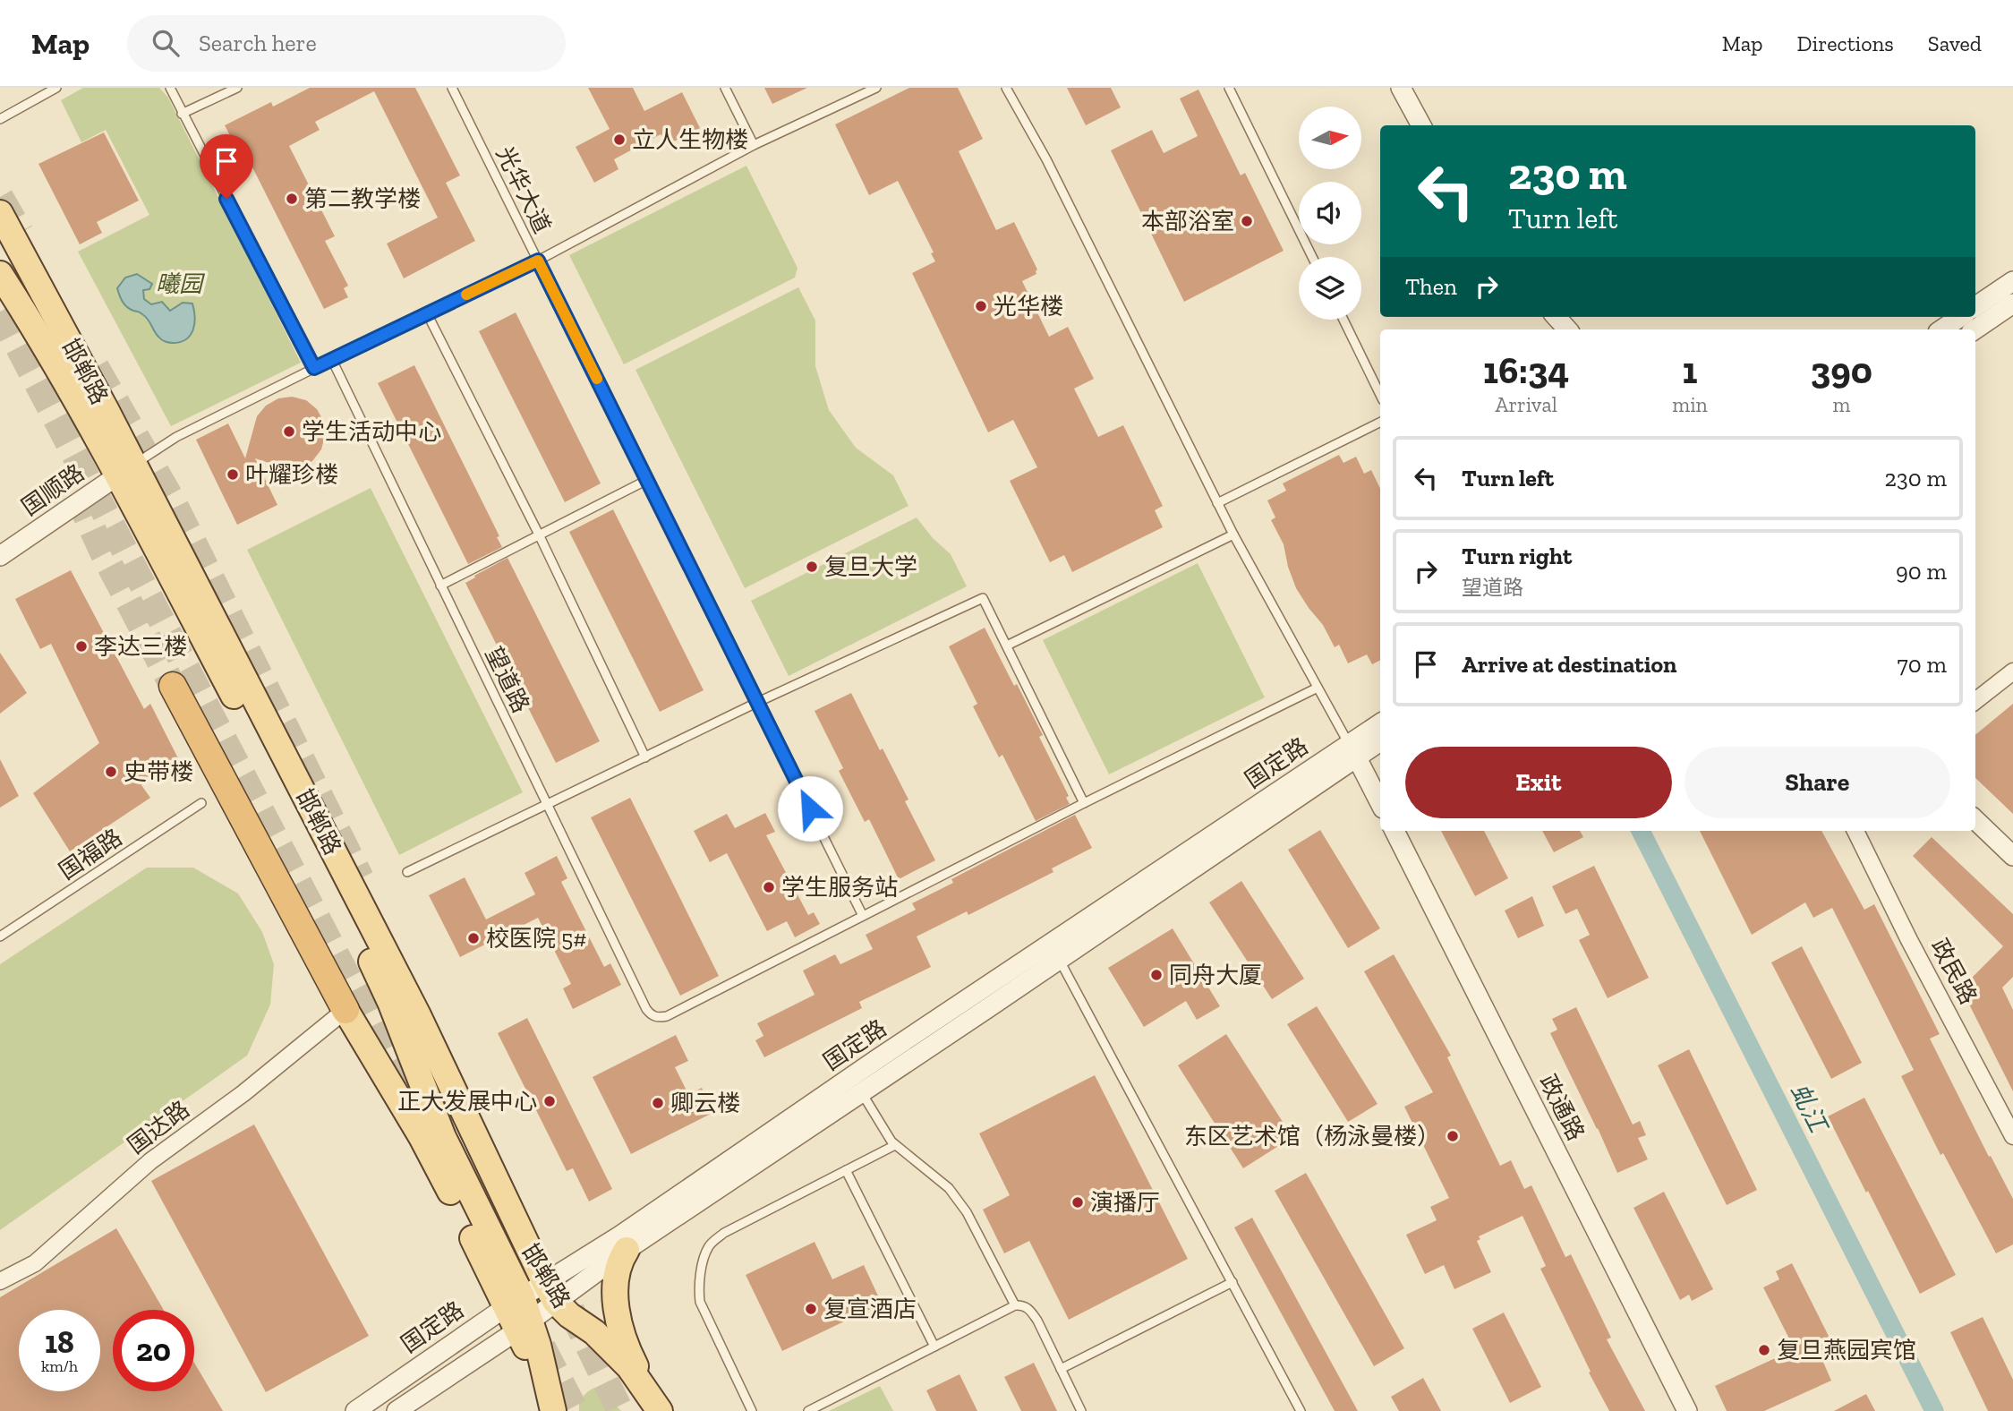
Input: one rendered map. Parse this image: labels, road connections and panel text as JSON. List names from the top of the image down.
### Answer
{
  "streets": {
    "main road": ["邯郸路"],
    "street": [
      "国顺路",
      "国定路",
      "政民路",
      "政通路",
      "国达路"
    ],
    "lane": ["光华大道", "望道路", "国福路"]
  },
  "crossings": [
    ["光华大道", "望道路"],
    ["邯郸路", "国顺路"],
    ["邯郸路", "国定路"],
    ["邯郸路", "国达路"]
  ],
  "water": ["虬江"],
  "parks": ["曦园"],
  "places": [
    "立人生物楼",
    "第二教学楼",
    "本部浴室",
    "光华楼",
    "学生活动中心",
    "叶耀珍楼",
    "复旦大学",
    "李达三楼",
    "史带楼",
    "学生服务站",
    "校医院 5#",
    "同舟大厦",
    "正大发展中心",
    "卿云楼",
    "东区艺术馆（杨泳曼楼）",
    "演播厅",
    "复宣酒店",
    "复旦燕园宾馆"
  ],
  "north": "right",
  "page": {
    "header": "Map",
    "search": "Search here",
    "nav": ["Map", "Directions", "Saved"],
    "turn": ["230 m", "Turn left"],
    "then": "Then",
    "eta": [
      "16:34",
      "Arrival",
      "1",
      "min",
      "390",
      "m"
    ],
    "list": [
      {
        "name": "Turn left",
        "value": "230 m"
      },
      {
        "name": "Turn right",
        "note": "望道路",
        "value": "90 m"
      },
      {
        "name": "Arrive at destination",
        "value": "70 m"
      }
    ],
    "buttons": ["Exit", "Share"],
    "speed": "18 km/h",
    "limit": "20"
  }
}
